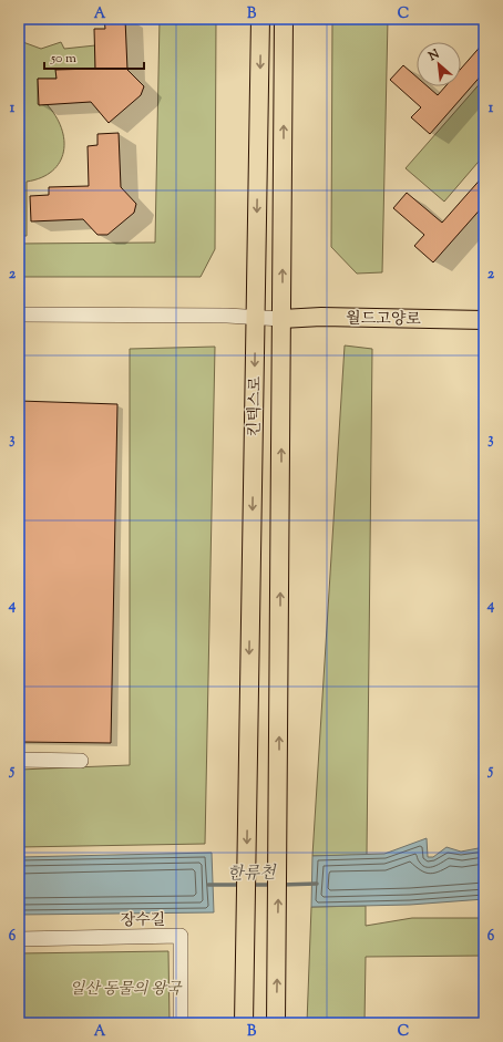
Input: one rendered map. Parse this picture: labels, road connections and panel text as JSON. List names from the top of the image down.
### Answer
{
  "streets": {
    "main road": ["월드고양로", "킨텍스로"],
    "street": ["장수길"]
  },
  "crossings": [
    ["월드고양로", "킨텍스로"]
  ],
  "water": ["한류천"],
  "parks": ["일산 동물의 왕국"],
  "scale_bar": "50 m",
  "north": "top left",
  "grid": {
    "columns": ["A", "B", "C"],
    "rows": [
      "1",
      "2",
      "3",
      "4",
      "5",
      "6"
    ]
  }
}
